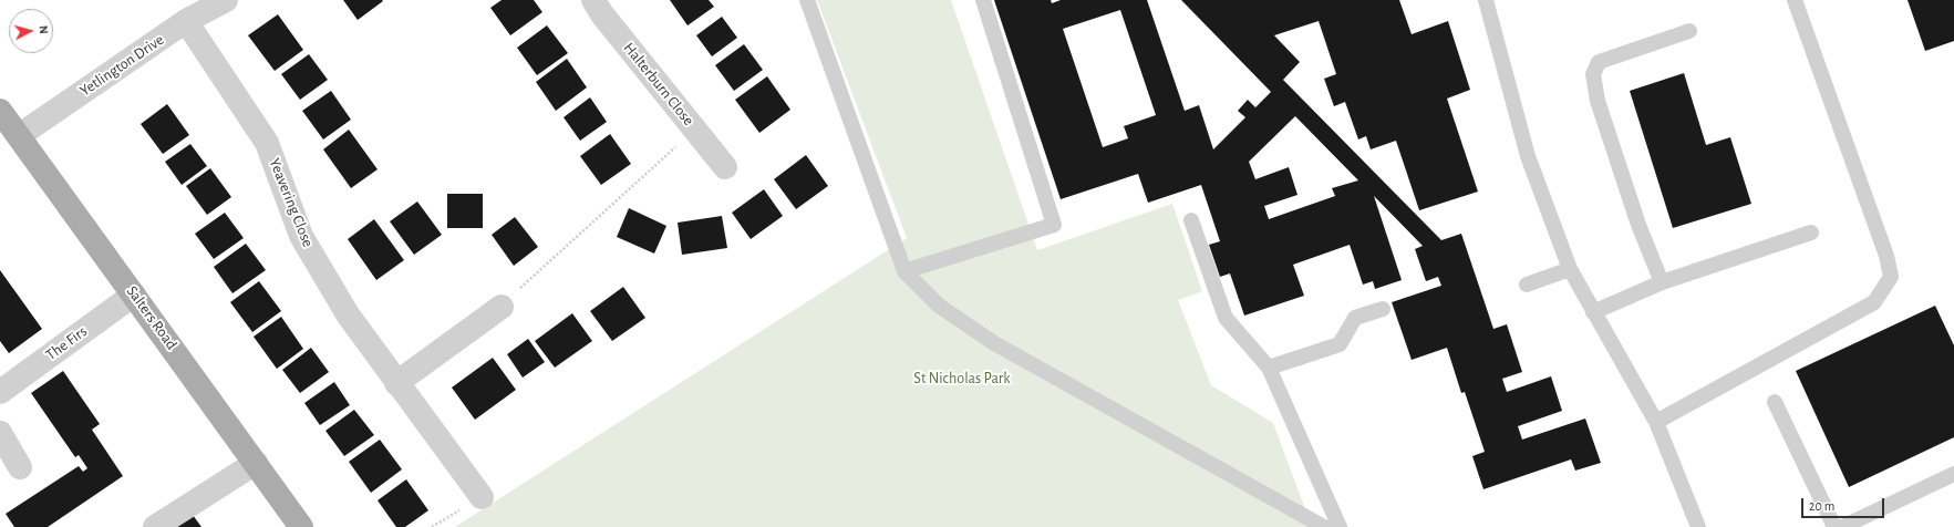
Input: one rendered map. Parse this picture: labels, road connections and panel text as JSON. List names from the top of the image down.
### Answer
{
  "streets": {
    "main road": ["Salters Road"],
    "street": [
      "Yetlington Drive",
      "Halterburn Close",
      "Yeavering Close",
      "The Firs"
    ]
  },
  "crossings": [
    ["Yetlington Drive", "Yeavering Close"],
    ["Yetlington Drive", "Salters Road"],
    ["Salters Road", "The Firs"]
  ],
  "parks": ["St Nicholas Park"],
  "scale_bar": "20 m",
  "north": "right"
}
